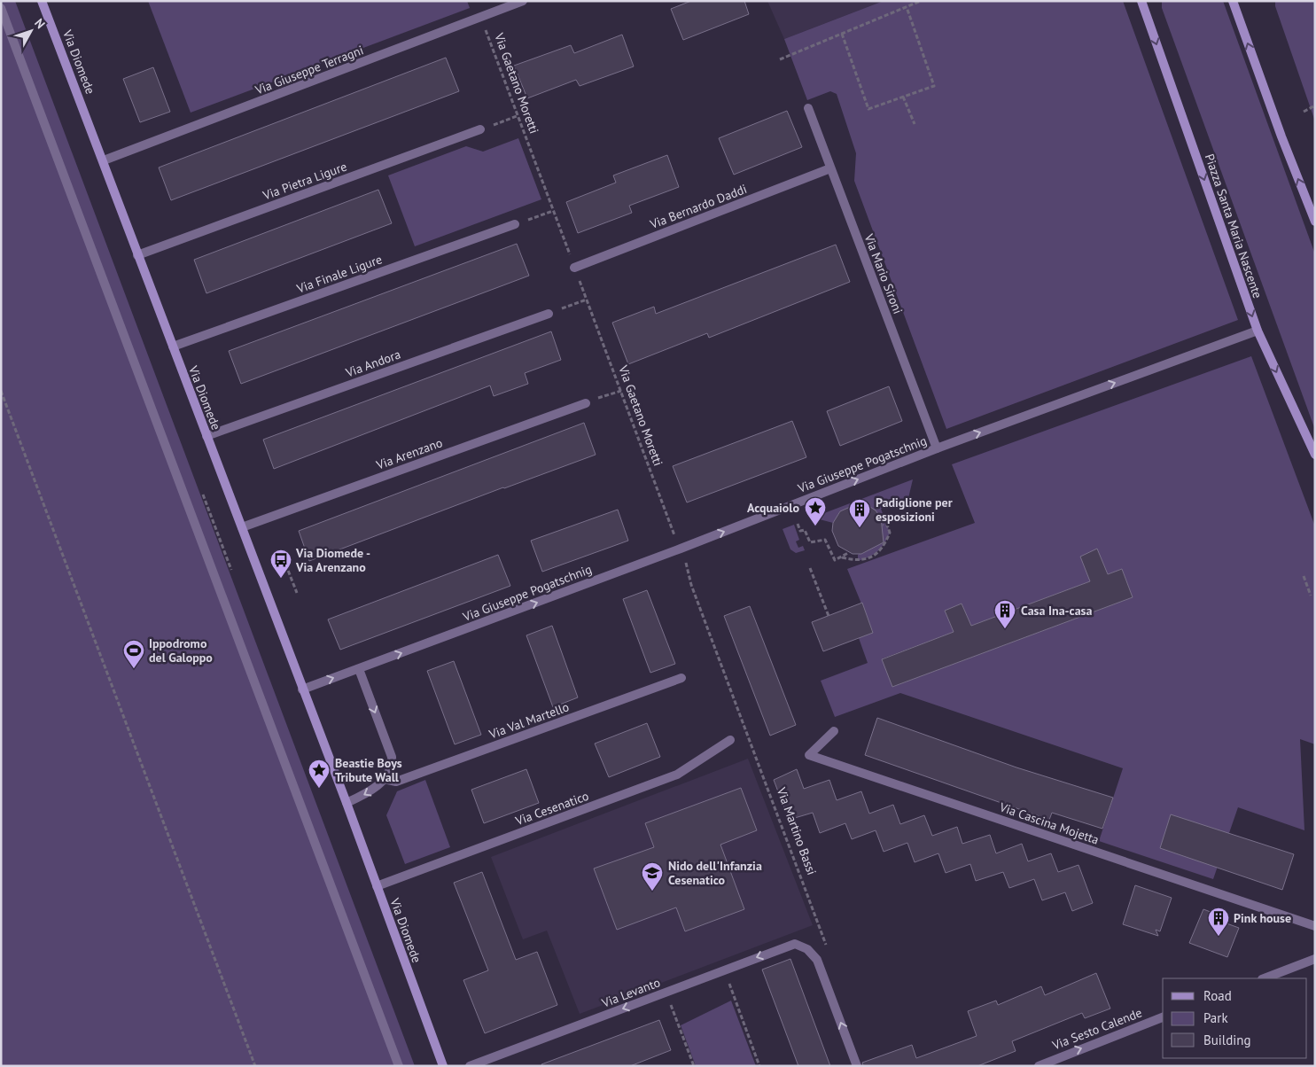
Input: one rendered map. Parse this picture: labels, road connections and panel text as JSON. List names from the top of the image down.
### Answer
{
  "streets": {
    "street": [
      "Via Diomede",
      "Via Giuseppe Terragni",
      "Via Pietra Ligure",
      "Via Bernardo Daddi",
      "Piazza Santa Maria Nascente",
      "Via Finale Ligure",
      "Via Mario Sironi",
      "Via Andora",
      "Via Arenzano",
      "Via Giuseppe Pogatschnig",
      "Via Val Martello",
      "Via Cesenatico",
      "Via Cascina Mojetta",
      "Via Levanto",
      "Via Sesto Calende"
    ],
    "path": ["Via Gaetano Moretti", "Via Martino Bassi"]
  },
  "crossings": [
    ["Via Diomede", "Via Giuseppe Terragni"],
    ["Via Diomede", "Via Pietra Ligure"],
    ["Via Diomede", "Via Finale Ligure"],
    ["Via Diomede", "Via Andora"],
    ["Via Diomede", "Via Arenzano"],
    ["Via Diomede", "Via Giuseppe Pogatschnig"],
    ["Via Diomede", "Via Cesenatico"],
    ["Via Gaetano Moretti", "Via Bernardo Daddi"],
    ["Via Gaetano Moretti", "Via Andora"],
    ["Via Bernardo Daddi", "Via Mario Sironi"],
    ["Piazza Santa Maria Nascente", "Via Giuseppe Pogatschnig"],
    ["Via Mario Sironi", "Via Giuseppe Pogatschnig"]
  ],
  "one_way": ["Piazza Santa Maria Nascente", "Via Giuseppe Pogatschnig", "Via Sesto Calende"],
  "places": {
    "place": ["Acquaiolo", "Beastie Boys Tribute Wall"],
    "building": ["Padiglione per esposizioni", "Casa Ina-casa", "Pink house"],
    "bus stop": ["Via Diomede - Via Arenzano"],
    "sports": ["Ippodromo del Galoppo"],
    "school or university": ["Nido dell'Infanzia Cesenatico"]
  },
  "legend": ["Road", "Park", "Building"],
  "north": "top right"
}
